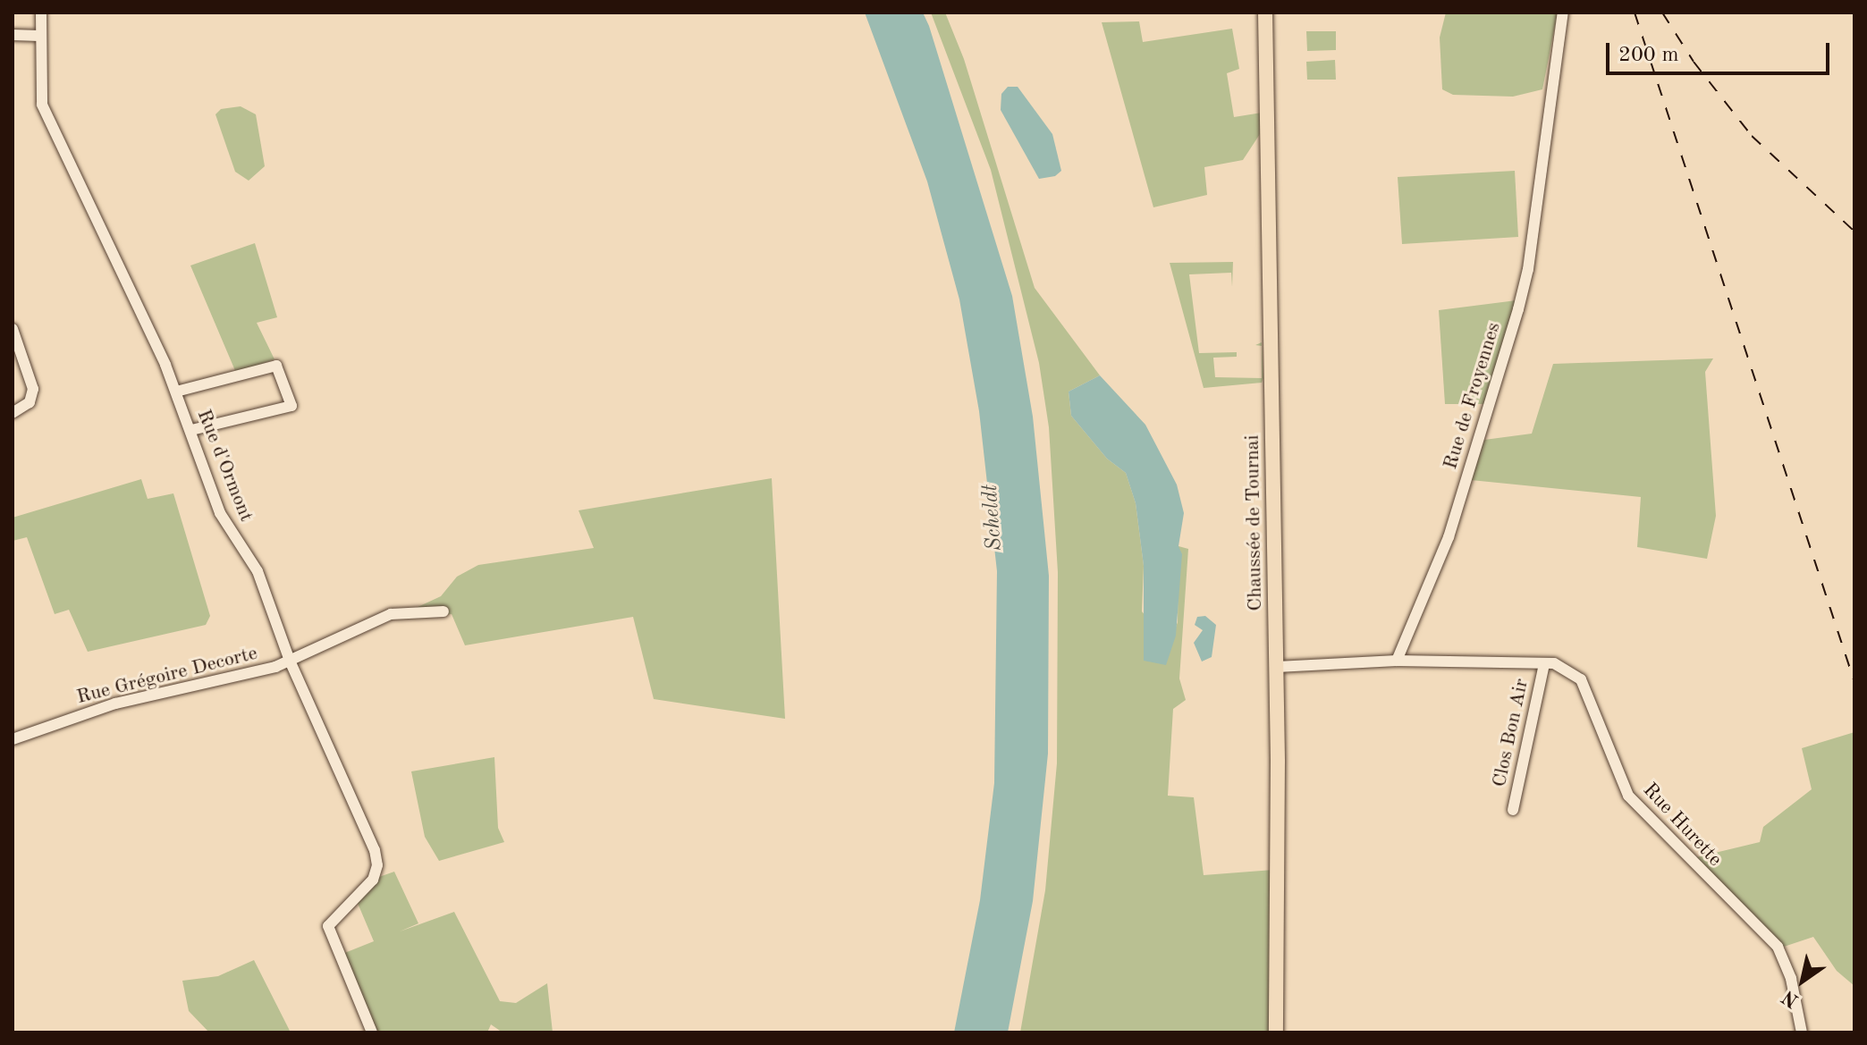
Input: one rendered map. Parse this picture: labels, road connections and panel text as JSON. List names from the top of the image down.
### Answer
{
  "streets": {
    "main road": ["Chaussée de Tournai"],
    "street": [
      "Rue de Froyennes",
      "Rue d'Ormont",
      "Rue Grégoire Decorte",
      "Clos Bon Air",
      "Rue Hurette"
    ]
  },
  "crossings": [
    ["Rue de Froyennes", "Rue Hurette"],
    ["Rue d'Ormont", "Rue Grégoire Decorte"],
    ["Clos Bon Air", "Rue Hurette"]
  ],
  "water": ["Scheldt"],
  "scale_bar": "200 m",
  "north": "bottom left"
}
